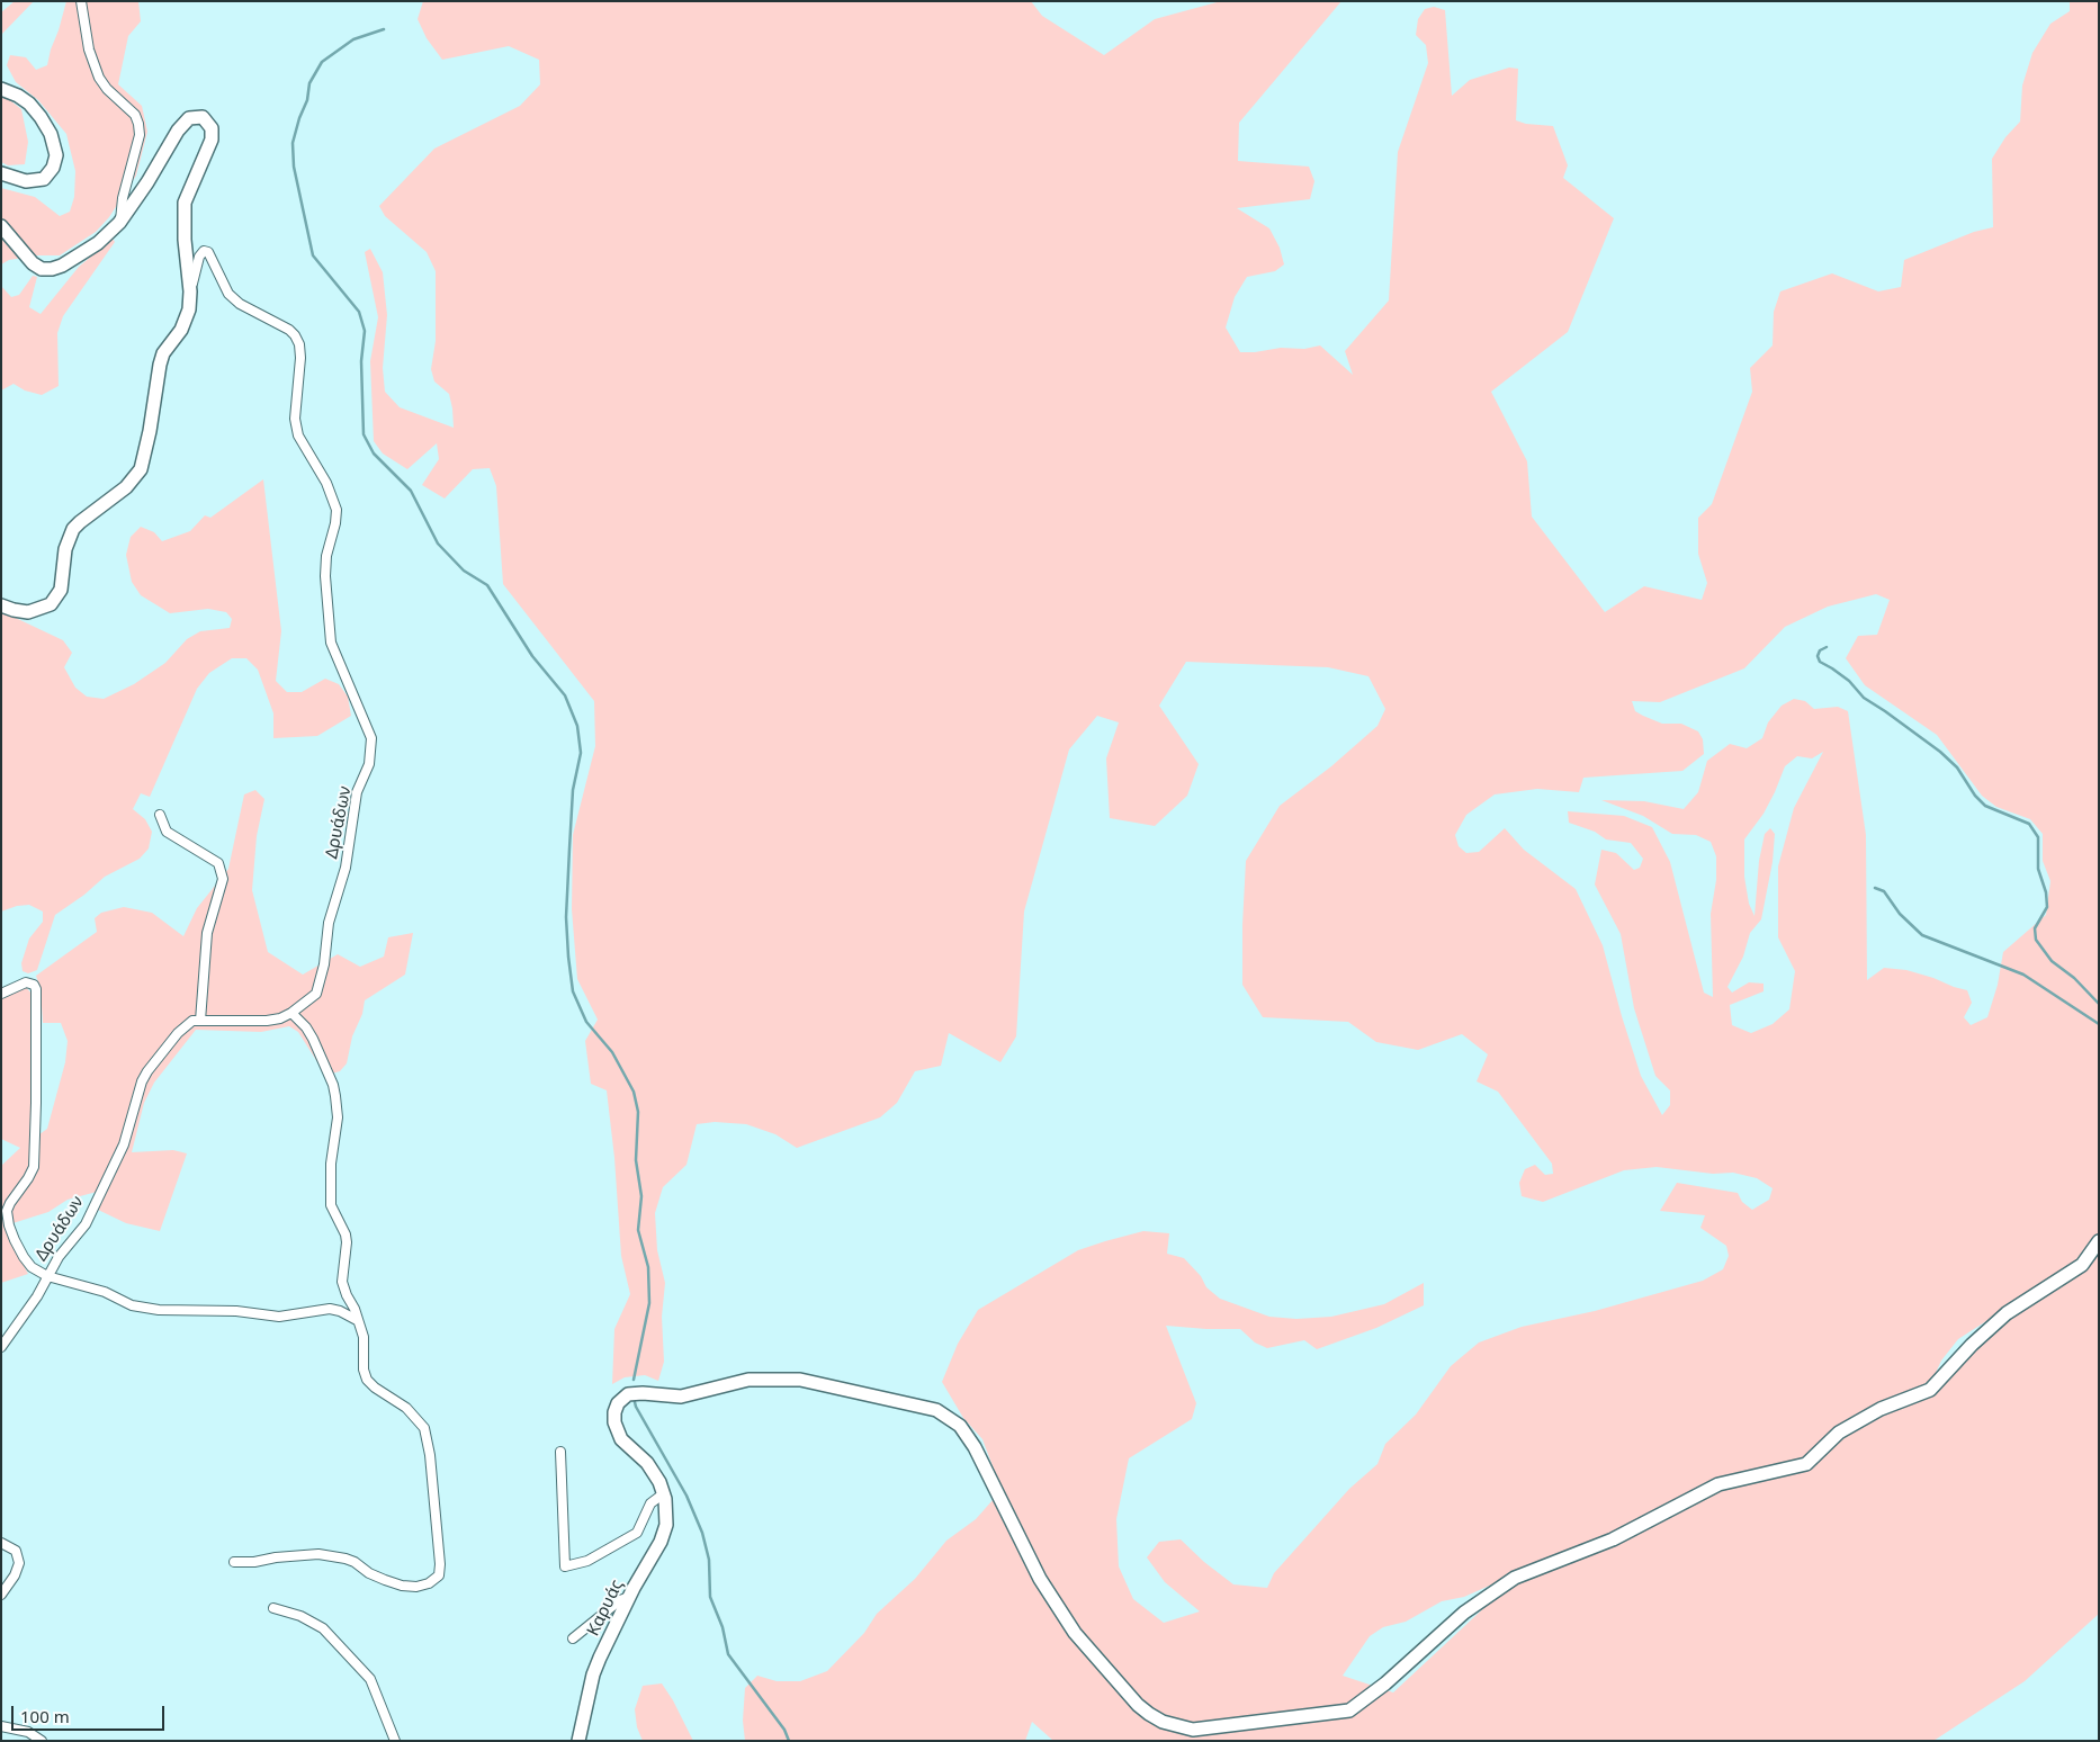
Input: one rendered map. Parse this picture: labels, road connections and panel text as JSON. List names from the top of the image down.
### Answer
{
  "streets": {
    "street": ["Δρυάδων", "Καρυάς"]
  },
  "scale_bar": "100 m"
}
